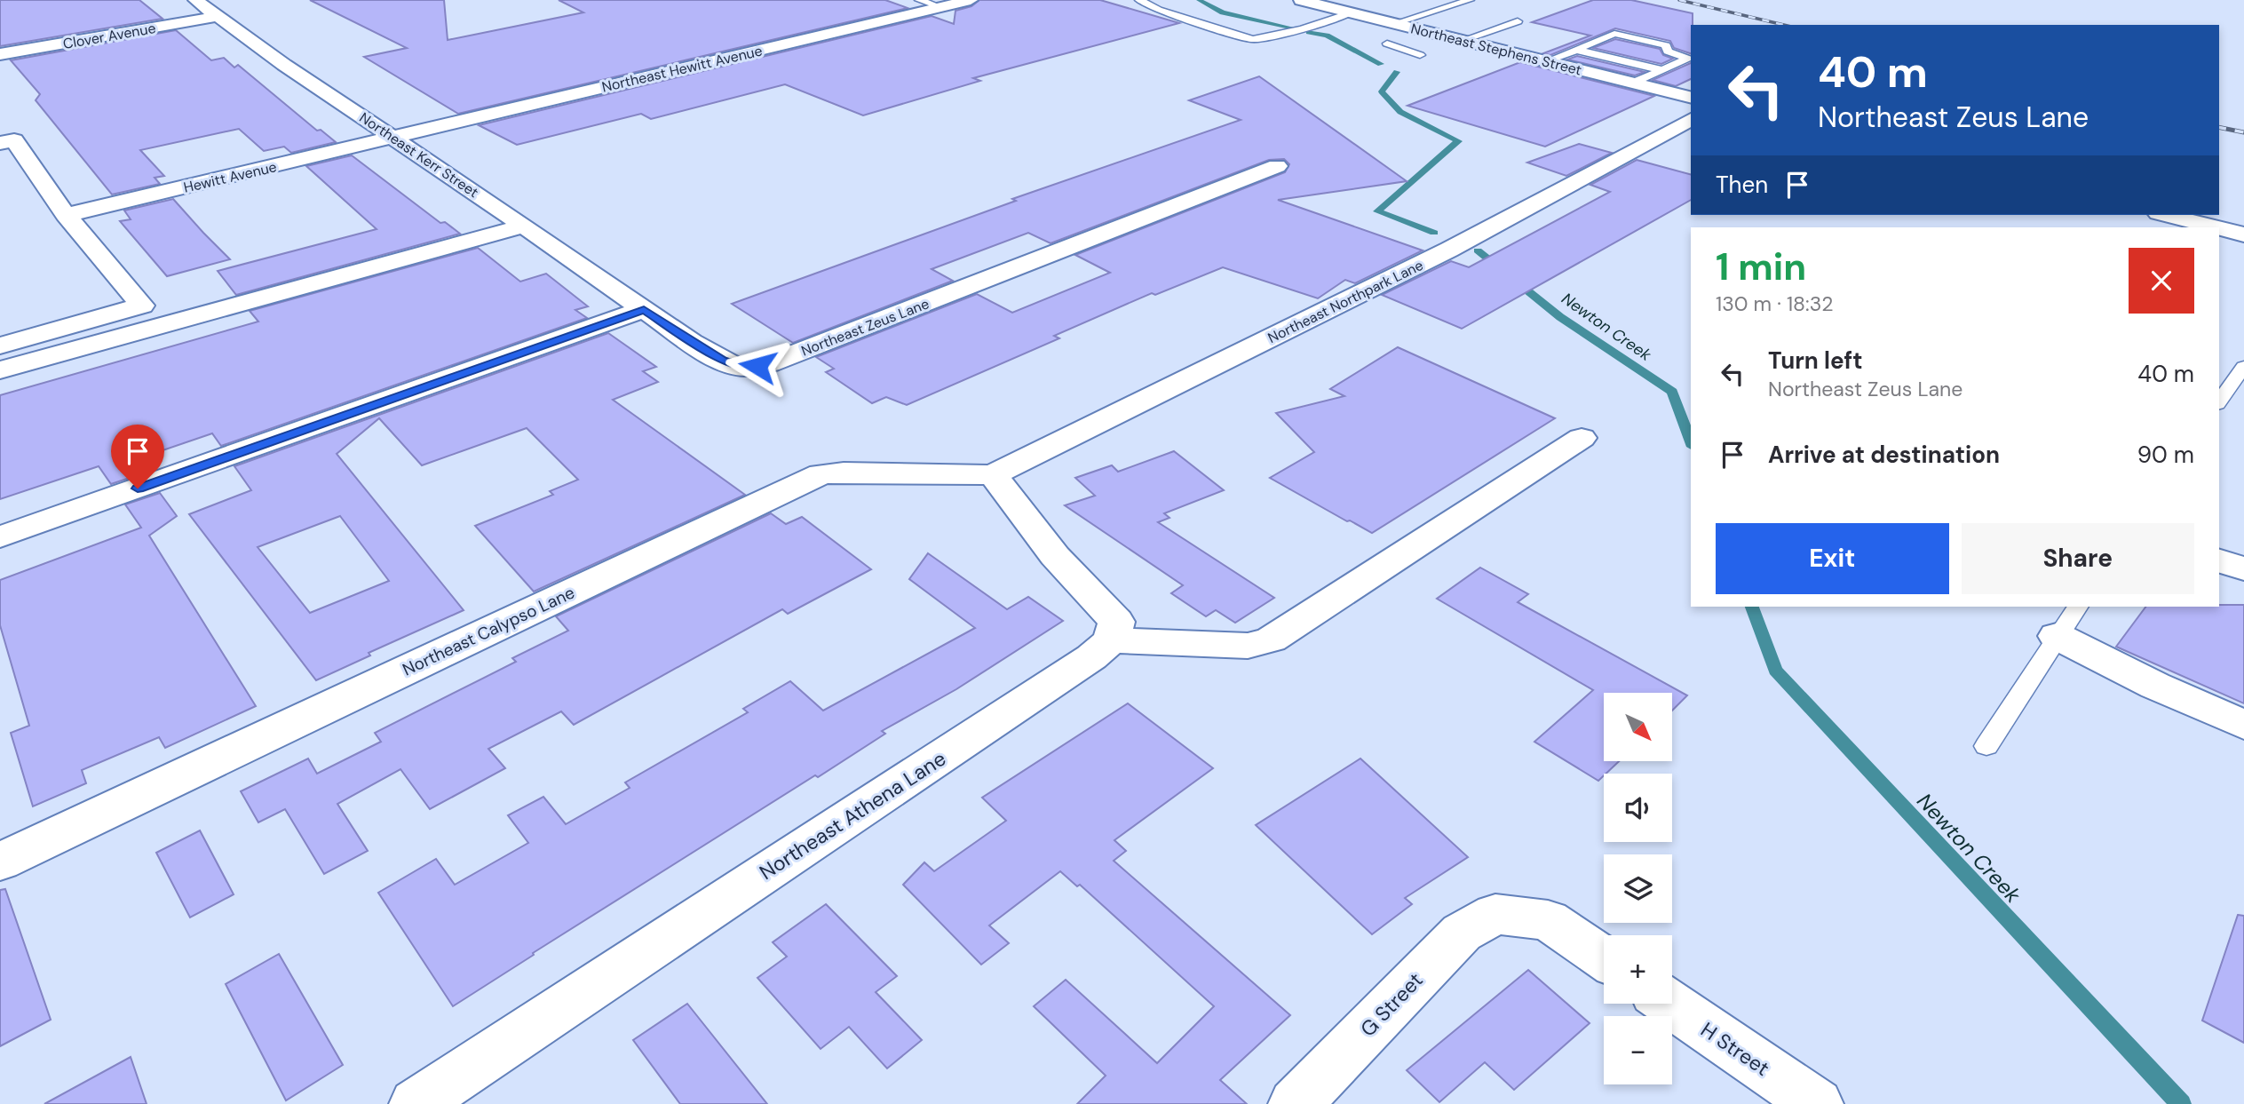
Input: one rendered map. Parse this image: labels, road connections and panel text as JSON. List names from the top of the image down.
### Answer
{
  "streets": {
    "street": [
      "Clover Avenue",
      "Northeast Stephens Street",
      "Northeast Hewitt Avenue",
      "Northeast Kerr Street",
      "Hewitt Avenue",
      "Northeast Northpark Lane",
      "Northeast Zeus Lane",
      "Northeast Calypso Lane",
      "Northeast Athena Lane",
      "G Street",
      "H Street"
    ]
  },
  "crossings": [
    ["Clover Avenue", "Northeast Kerr Street"],
    ["Northeast Hewitt Avenue", "Northeast Kerr Street"],
    ["Northeast Hewitt Avenue", "Hewitt Avenue"],
    ["Northeast Kerr Street", "Hewitt Avenue"],
    ["Northeast Kerr Street", "Northeast Zeus Lane"],
    ["Northeast Northpark Lane", "Northeast Calypso Lane"]
  ],
  "water": ["Newton Creek"],
  "north": "bottom right",
  "page": {
    "turn": ["40 m", "Northeast Zeus Lane"],
    "then": "Then",
    "heading": ["1 min", "130 m · 18:32"],
    "list": [
      {
        "name": "Turn left",
        "note": "Northeast Zeus Lane",
        "value": "40 m"
      },
      {
        "name": "Arrive at destination",
        "value": "90 m"
      }
    ],
    "buttons": ["Exit", "Share"],
    "map_buttons": ["+", "−"]
  }
}
